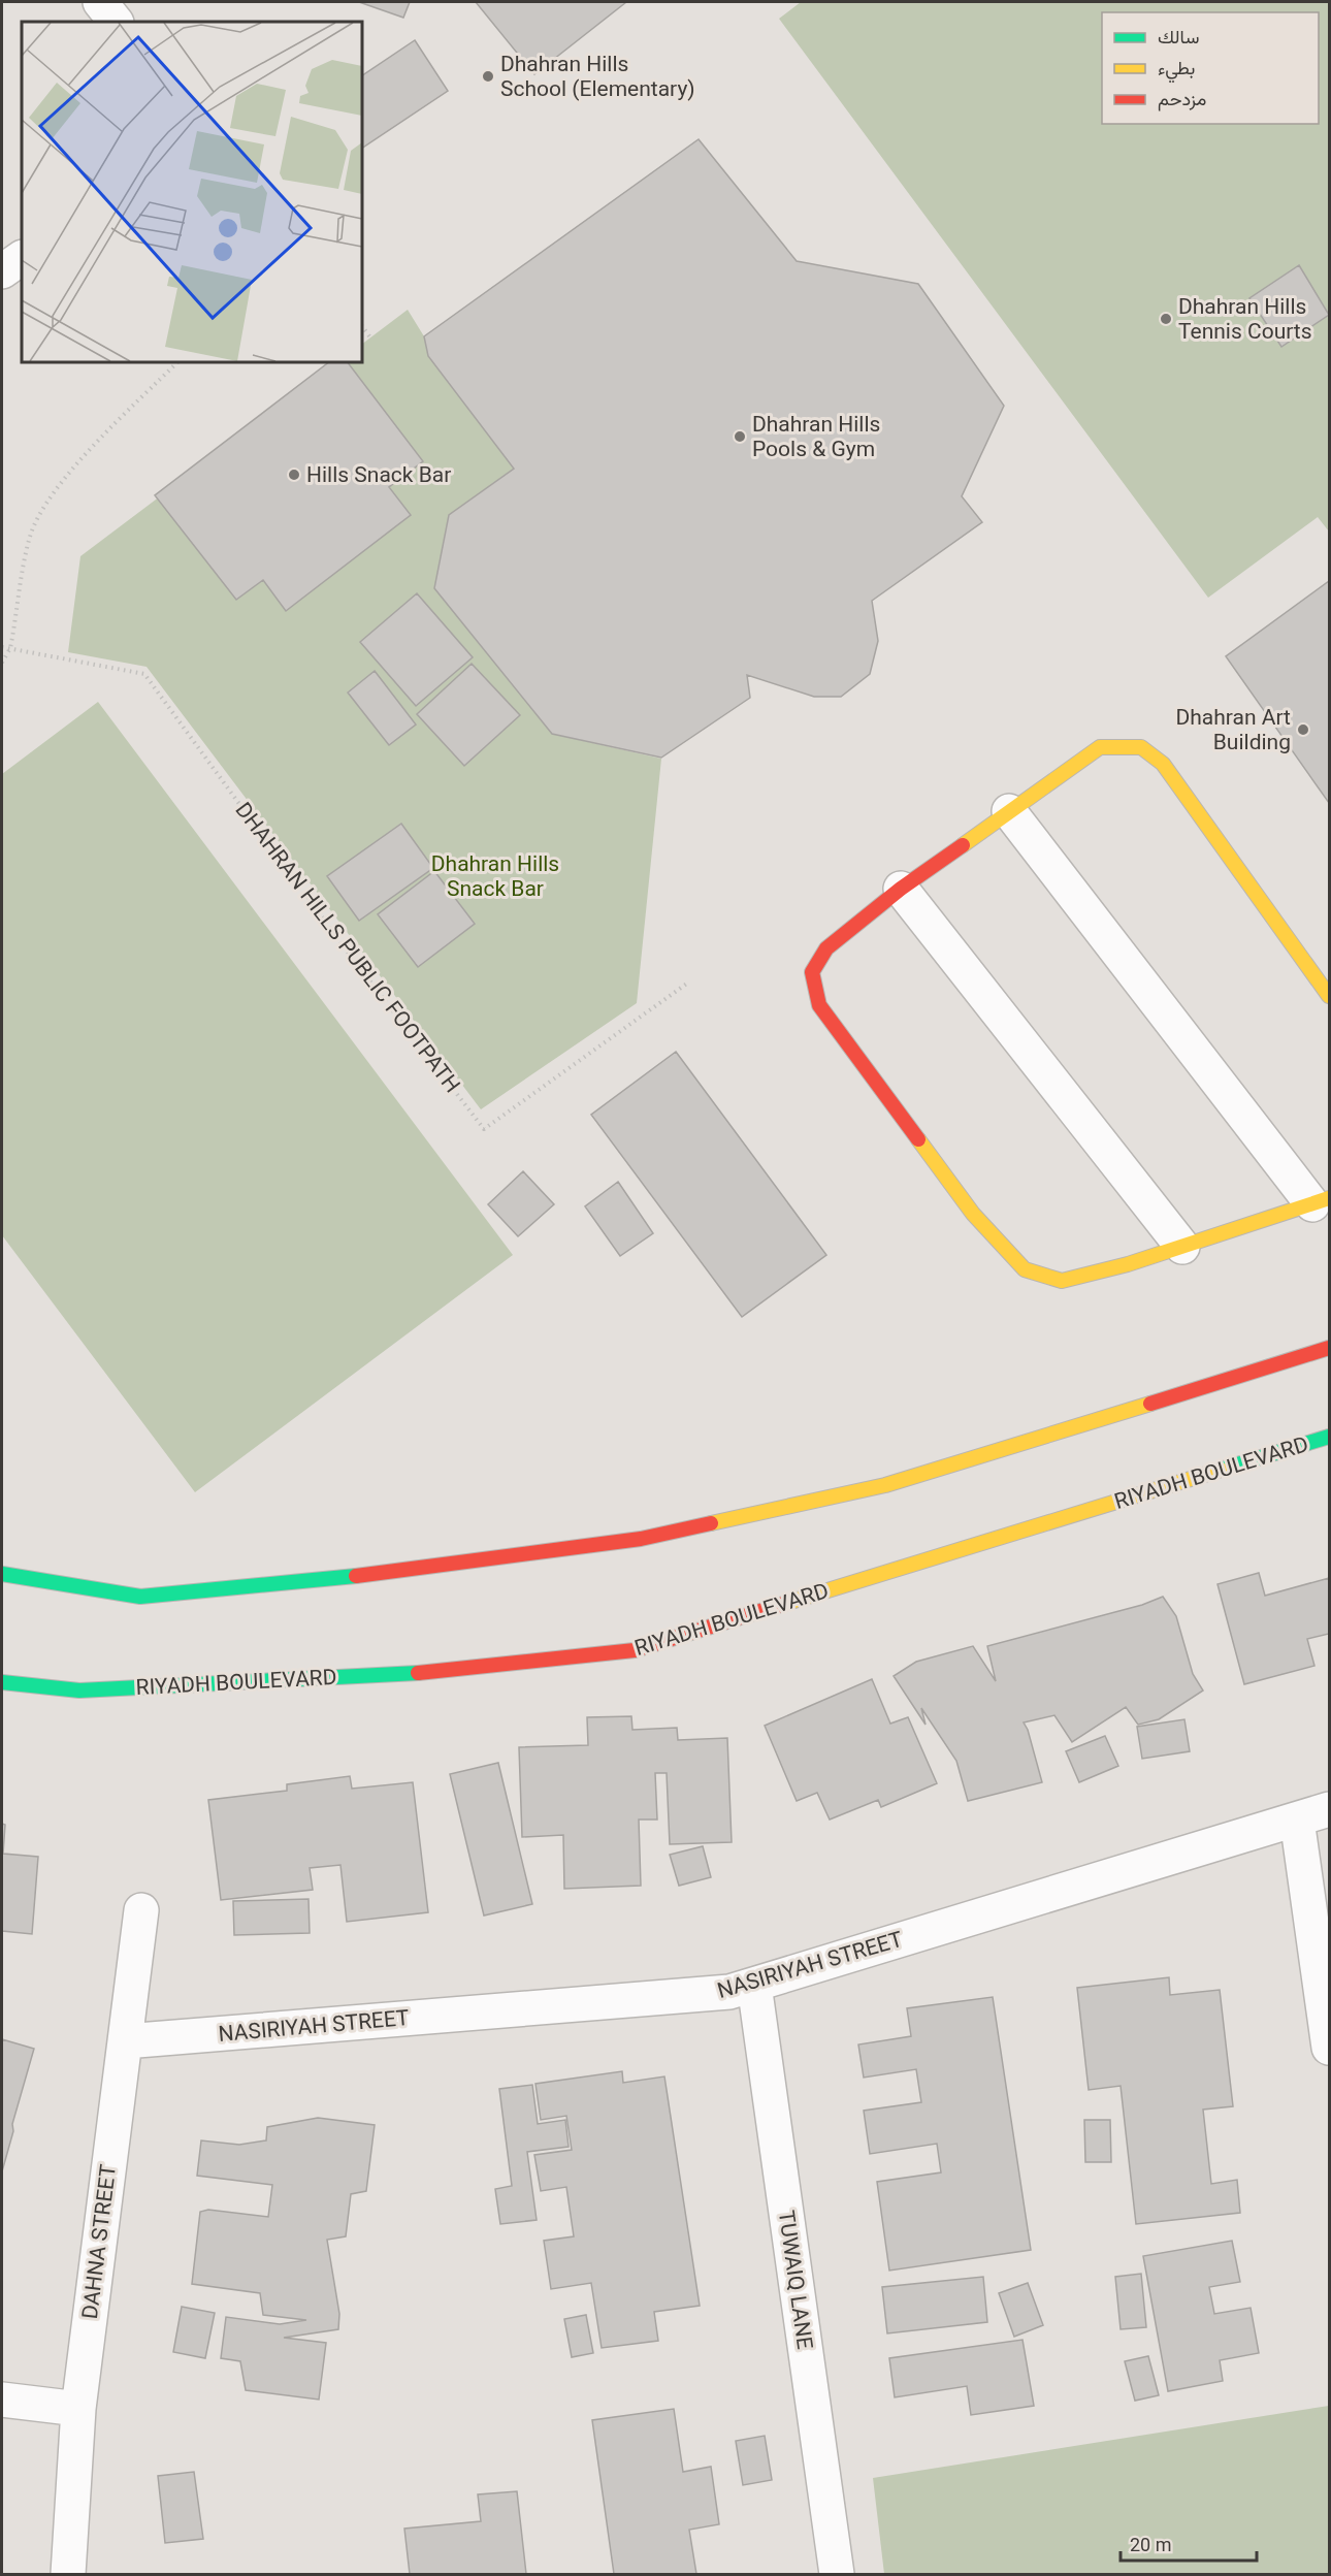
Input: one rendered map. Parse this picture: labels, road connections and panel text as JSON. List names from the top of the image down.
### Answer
{
  "streets": {
    "main road": ["RIYADH BOULEVARD"],
    "street": ["NASIRIYAH STREET", "DAHNA STREET", "TUWAIQ LANE"],
    "path": ["DHAHRAN HILLS PUBLIC FOOTPATH"]
  },
  "crossings": [
    ["NASIRIYAH STREET", "DAHNA STREET"],
    ["NASIRIYAH STREET", "TUWAIQ LANE"]
  ],
  "parks": ["Dhahran Hills Snack Bar"],
  "places": [
    "Dhahran Hills School (Elementary)",
    "Dhahran Hills Tennis Courts",
    "Dhahran Hills Pools & Gym",
    "Hills Snack Bar",
    "Dhahran Art Building"
  ],
  "legend": ["سالك", "بطيء", "مزدحم"],
  "scale_bar": "20 m"
}
